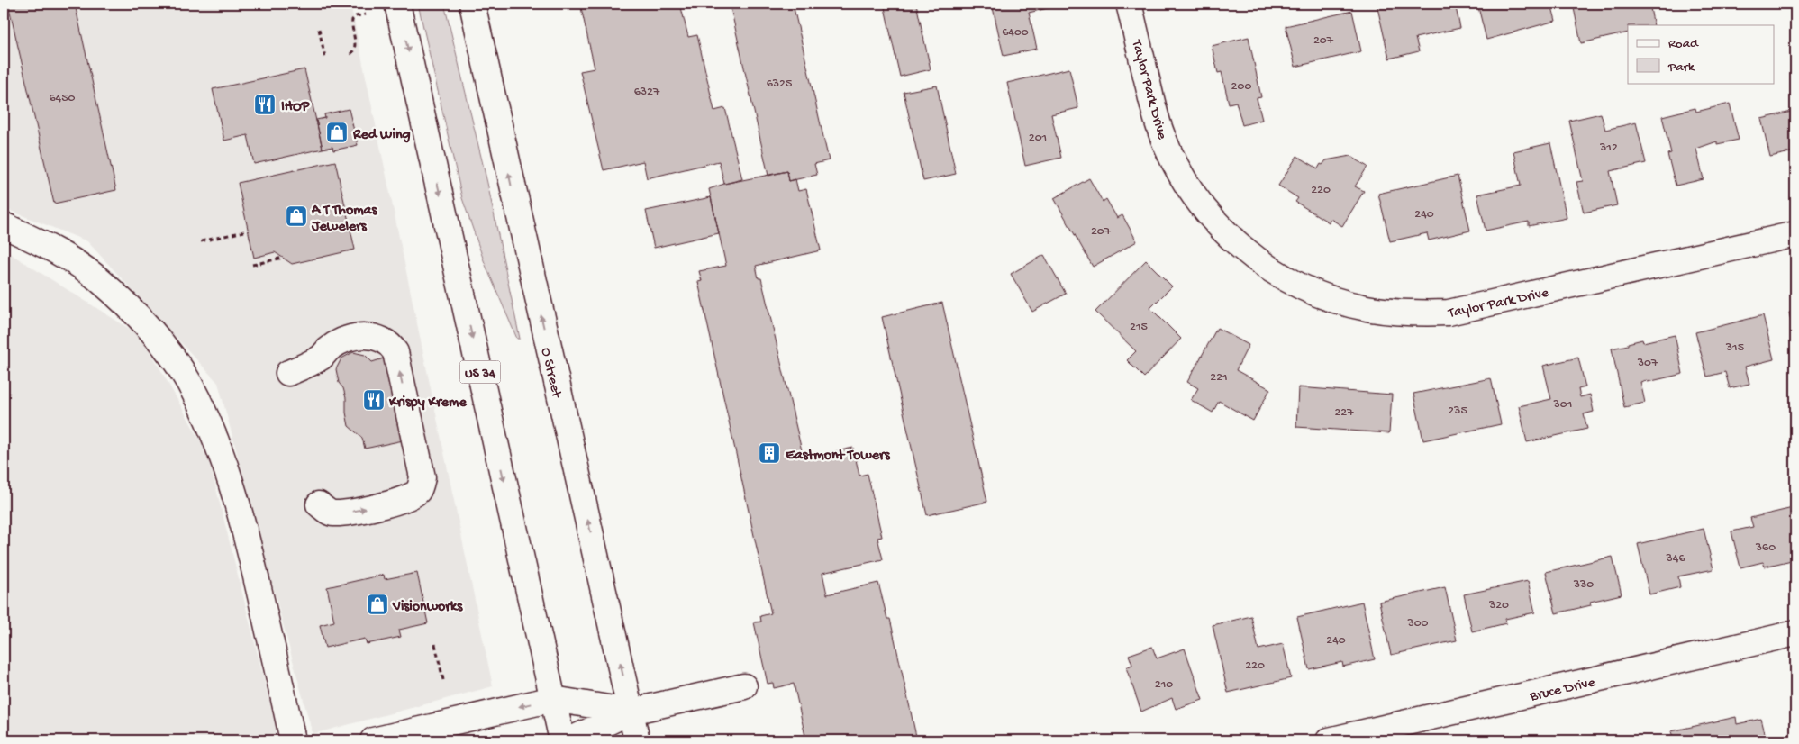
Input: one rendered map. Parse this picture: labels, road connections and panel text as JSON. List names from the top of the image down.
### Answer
{
  "streets": {
    "street": [
      "Taylor Park Drive",
      "US 34",
      "O Street",
      "Bruce Drive"
    ]
  },
  "places": {
    "restaurant": ["IHOP", "Krispy Kreme"],
    "shop": ["Red Wing", "A T Thomas Jewelers", "Visionworks"],
    "building": ["Eastmont Towers"]
  },
  "house_numbers": [
    "6400",
    "207",
    "6325",
    "200",
    "6327",
    "6450",
    "201",
    "312",
    "220",
    "240",
    "207",
    "215",
    "315",
    "307",
    "221",
    "301",
    "235",
    "227",
    "360",
    "346",
    "330",
    "320",
    "300",
    "240",
    "220",
    "210"
  ],
  "legend": ["Road", "Park"]
}
